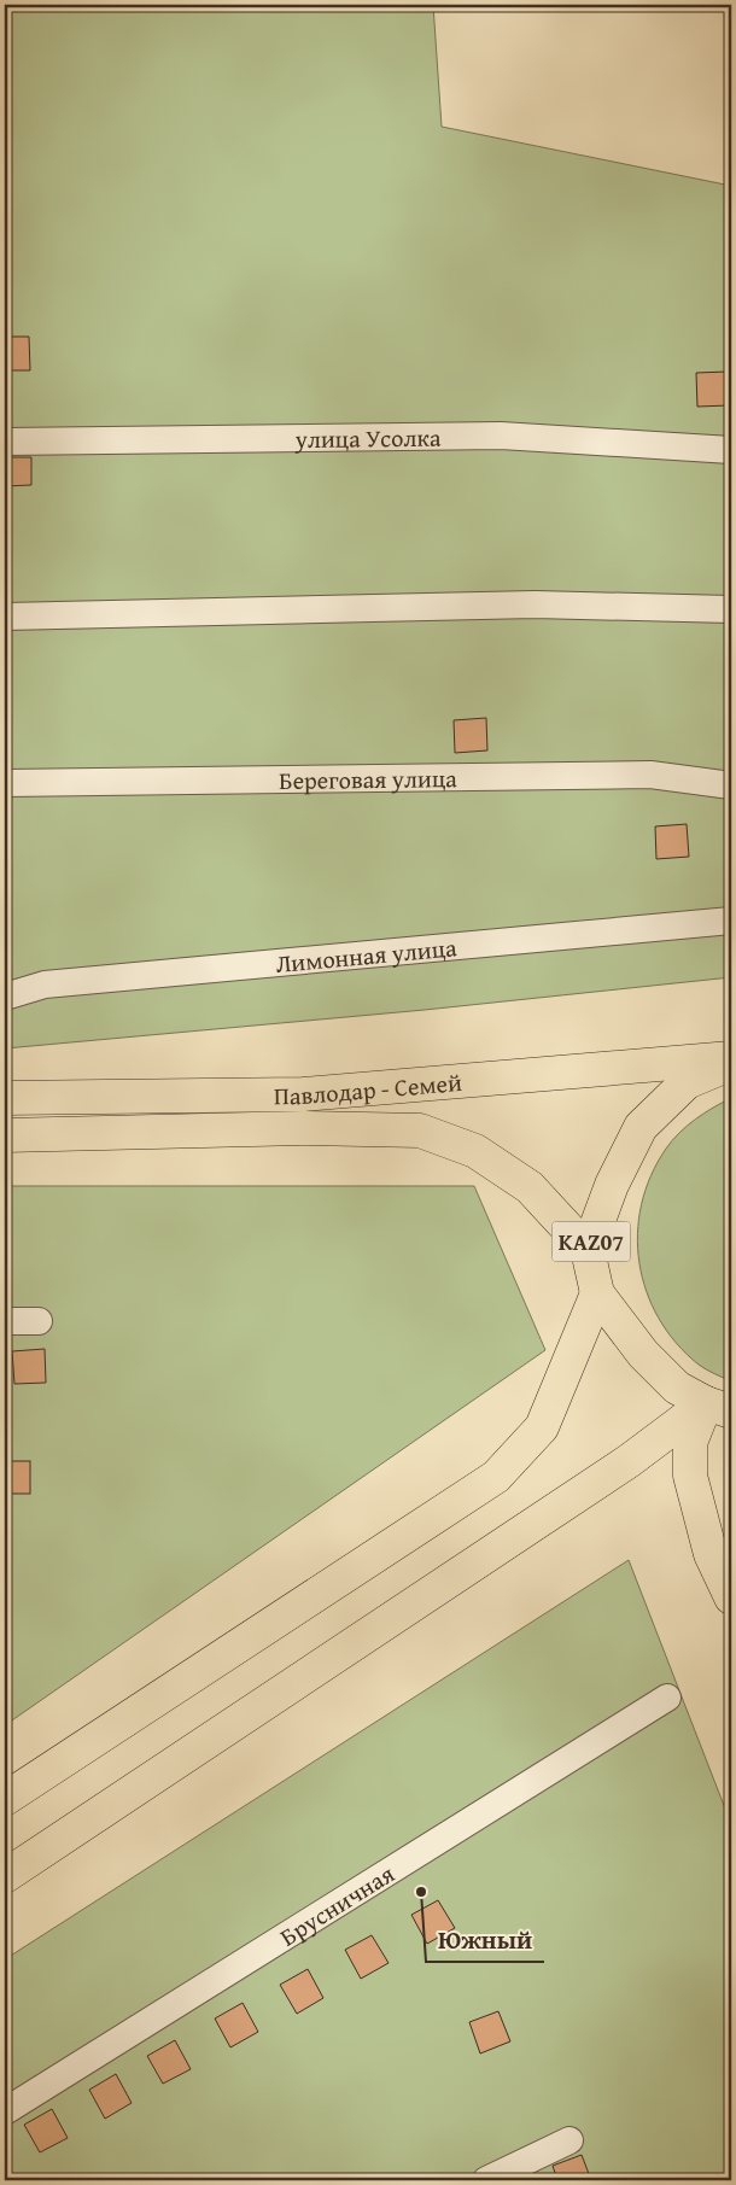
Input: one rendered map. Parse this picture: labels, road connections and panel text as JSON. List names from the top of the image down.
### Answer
{
  "streets": {
    "main road": ["Павлодар - Семей", "KAZ07"],
    "street": [
      "улица Усолка",
      "Береговая улица",
      "Лимонная улица",
      "Брусничная"
    ]
  },
  "crossings": [
    ["Павлодар - Семей", "KAZ07"]
  ],
  "places": ["Южный"]
}
